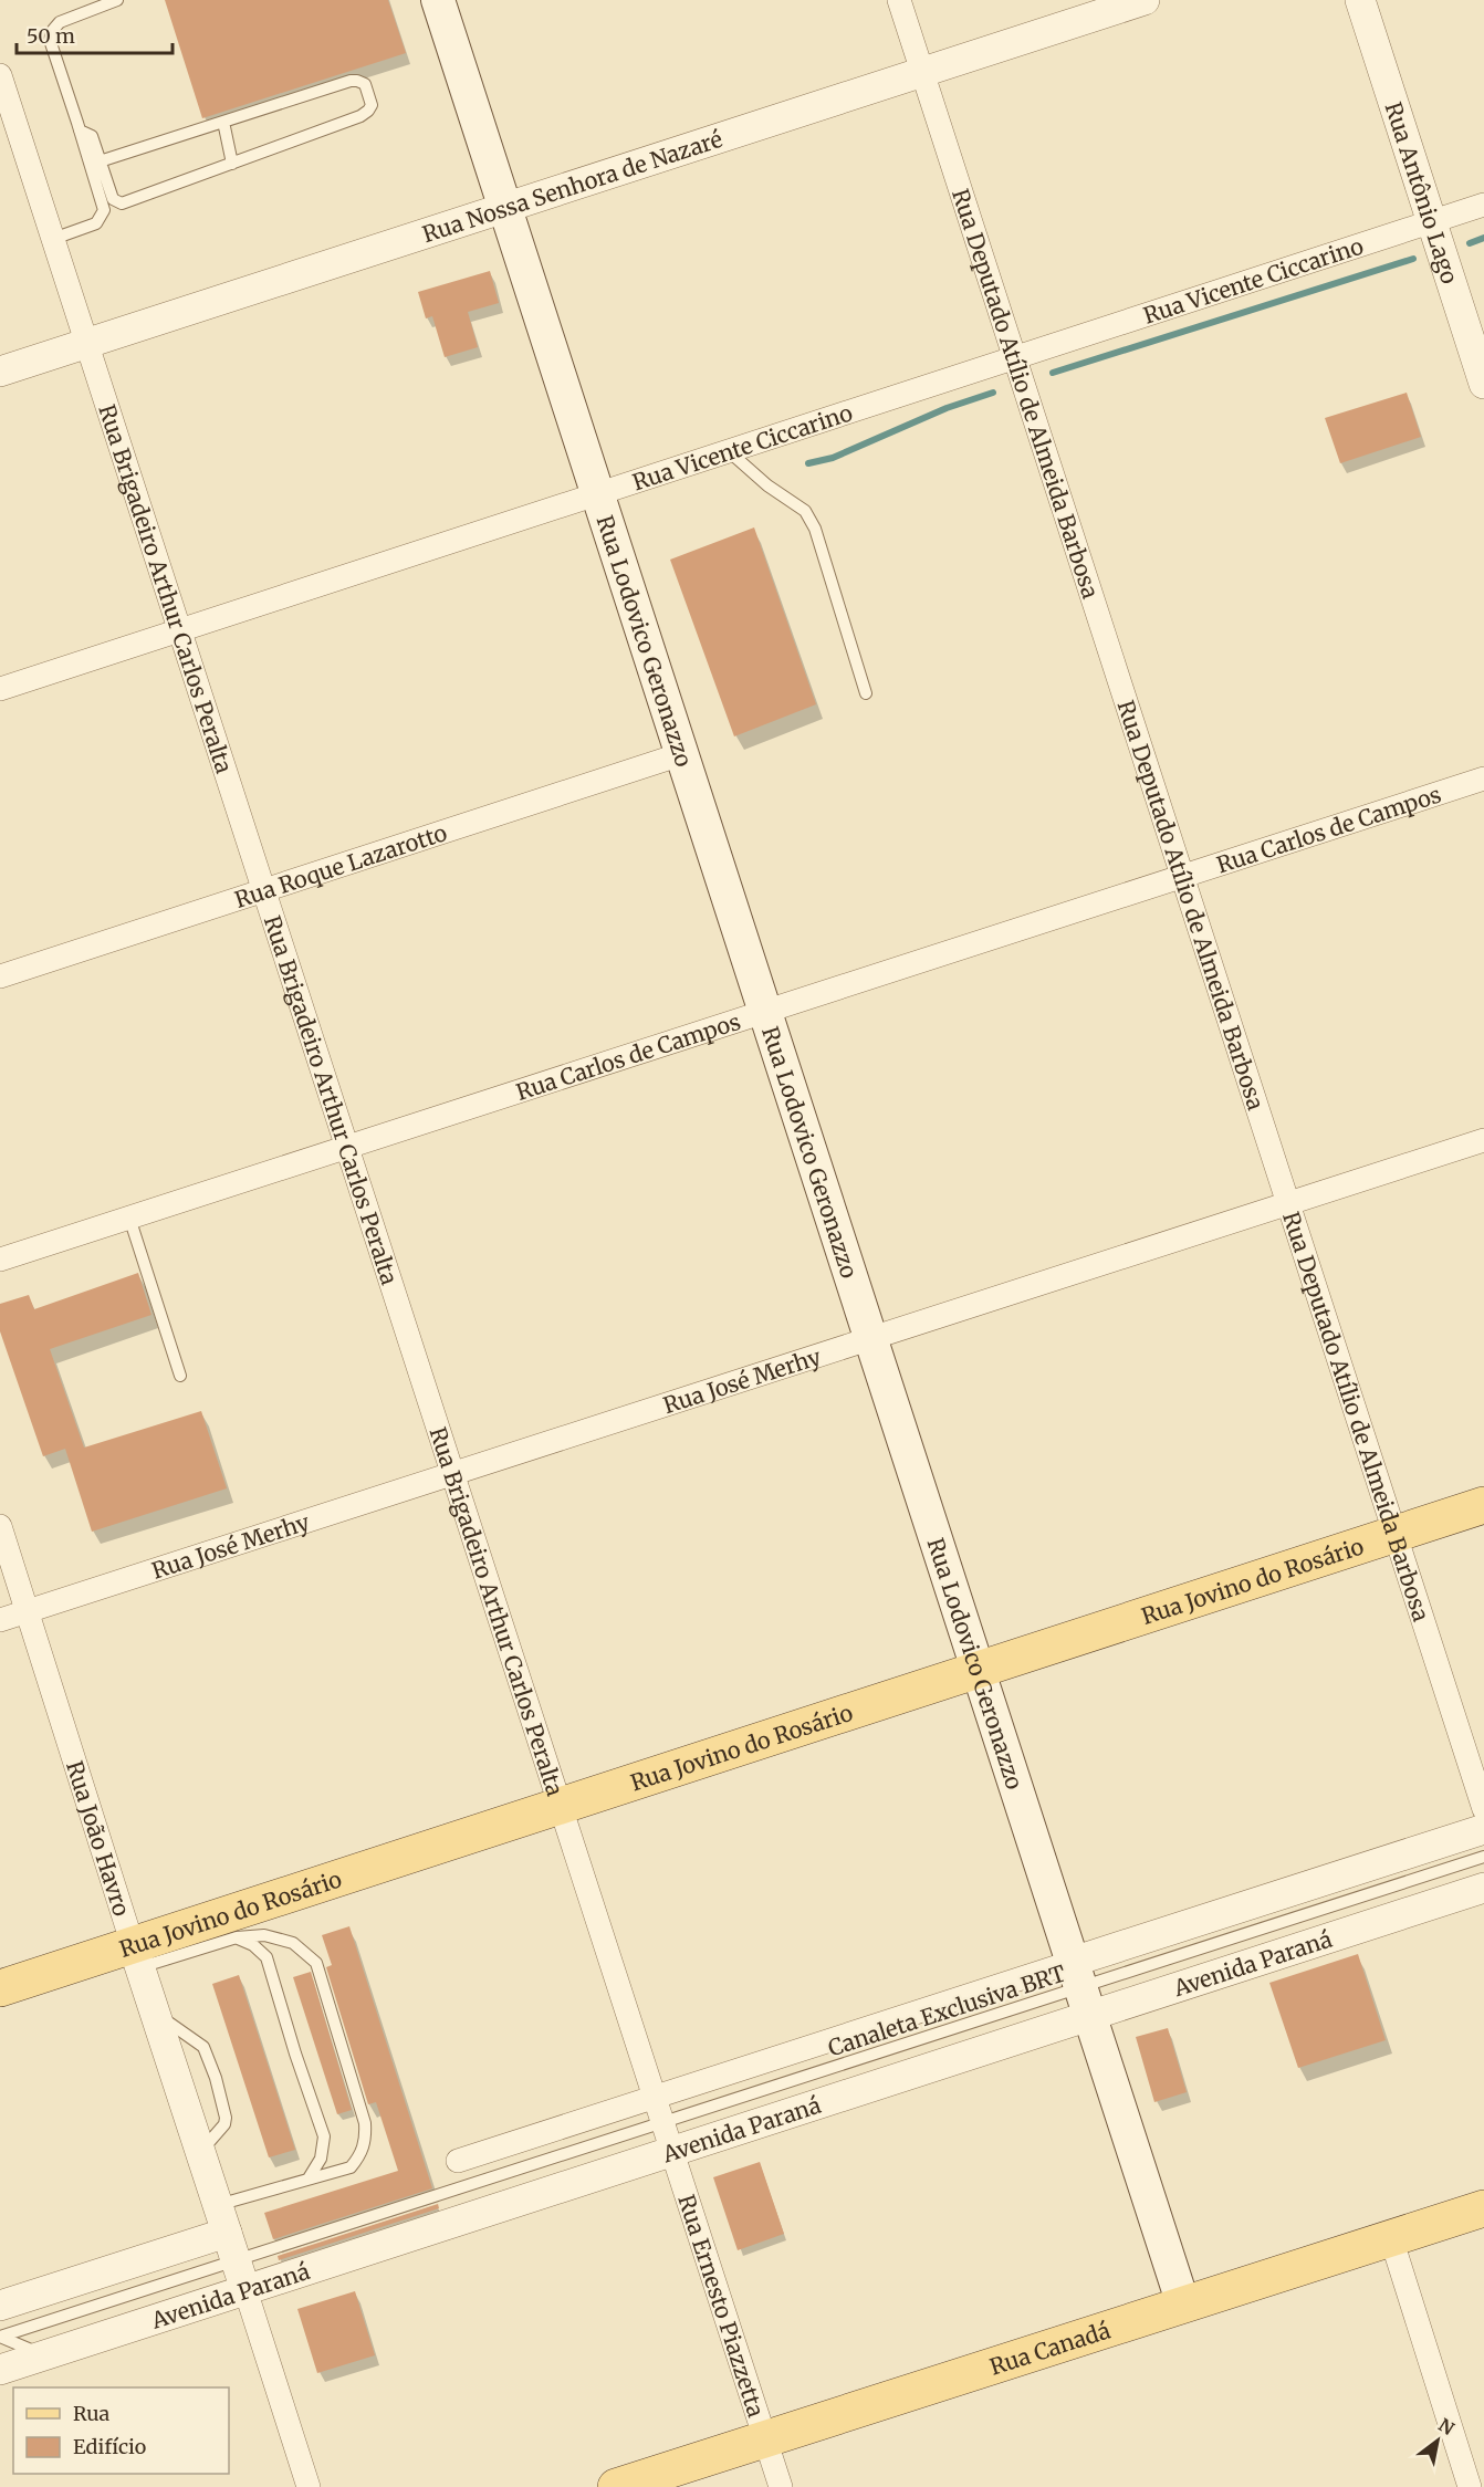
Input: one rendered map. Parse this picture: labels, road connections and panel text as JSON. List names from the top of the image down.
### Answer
{
  "streets": {
    "main road": ["Rua Lodovico Geronazzo", "Rua Jovino do Rosário", "Rua Canadá"],
    "street": [
      "Rua Nossa Senhora de Nazaré",
      "Rua Antônio Lago",
      "Rua Vicente Ciccarino",
      "Rua Deputado Atílio de Almeida Barbosa",
      "Rua Brigadeiro Arthur Carlos Peralta",
      "Rua Carlos de Campos",
      "Rua Roque Lazarotto",
      "Rua José Merhy",
      "Rua João Havro",
      "Avenida Paraná",
      "Rua Ernesto Piazzetta"
    ],
    "lane": ["Canaleta Exclusiva BRT"]
  },
  "crossings": [
    ["Rua Nossa Senhora de Nazaré", "Rua Deputado Atílio de Almeida Barbosa"],
    ["Rua Nossa Senhora de Nazaré", "Rua Brigadeiro Arthur Carlos Peralta"],
    ["Rua Nossa Senhora de Nazaré", "Rua Lodovico Geronazzo"],
    ["Rua Antônio Lago", "Rua Vicente Ciccarino"],
    ["Rua Vicente Ciccarino", "Rua Deputado Atílio de Almeida Barbosa"],
    ["Rua Vicente Ciccarino", "Rua Brigadeiro Arthur Carlos Peralta"],
    ["Rua Vicente Ciccarino", "Rua Lodovico Geronazzo"],
    ["Rua Deputado Atílio de Almeida Barbosa", "Rua Carlos de Campos"],
    ["Rua Deputado Atílio de Almeida Barbosa", "Rua José Merhy"],
    ["Rua Deputado Atílio de Almeida Barbosa", "Rua Jovino do Rosário"],
    ["Rua Brigadeiro Arthur Carlos Peralta", "Rua Carlos de Campos"],
    ["Rua Brigadeiro Arthur Carlos Peralta", "Rua Roque Lazarotto"],
    ["Rua Brigadeiro Arthur Carlos Peralta", "Rua José Merhy"],
    ["Rua Brigadeiro Arthur Carlos Peralta", "Rua Jovino do Rosário"],
    ["Rua Brigadeiro Arthur Carlos Peralta", "Avenida Paraná"],
    ["Rua Brigadeiro Arthur Carlos Peralta", "Canaleta Exclusiva BRT"],
    ["Rua Brigadeiro Arthur Carlos Peralta", "Rua Ernesto Piazzetta"],
    ["Rua Lodovico Geronazzo", "Rua Carlos de Campos"],
    ["Rua Lodovico Geronazzo", "Rua Roque Lazarotto"],
    ["Rua Lodovico Geronazzo", "Rua José Merhy"],
    ["Rua Lodovico Geronazzo", "Rua Jovino do Rosário"],
    ["Rua Lodovico Geronazzo", "Avenida Paraná"],
    ["Rua Lodovico Geronazzo", "Canaleta Exclusiva BRT"],
    ["Rua Lodovico Geronazzo", "Rua Canadá"],
    ["Rua José Merhy", "Rua João Havro"],
    ["Rua Jovino do Rosário", "Rua João Havro"],
    ["Rua João Havro", "Avenida Paraná"],
    ["Rua João Havro", "Canaleta Exclusiva BRT"],
    ["Avenida Paraná", "Canaleta Exclusiva BRT"],
    ["Avenida Paraná", "Rua Ernesto Piazzetta"],
    ["Canaleta Exclusiva BRT", "Rua Ernesto Piazzetta"],
    ["Rua Ernesto Piazzetta", "Rua Canadá"]
  ],
  "legend": ["Rua", "Edifício"],
  "scale_bar": "50 m",
  "north": "top right"
}
